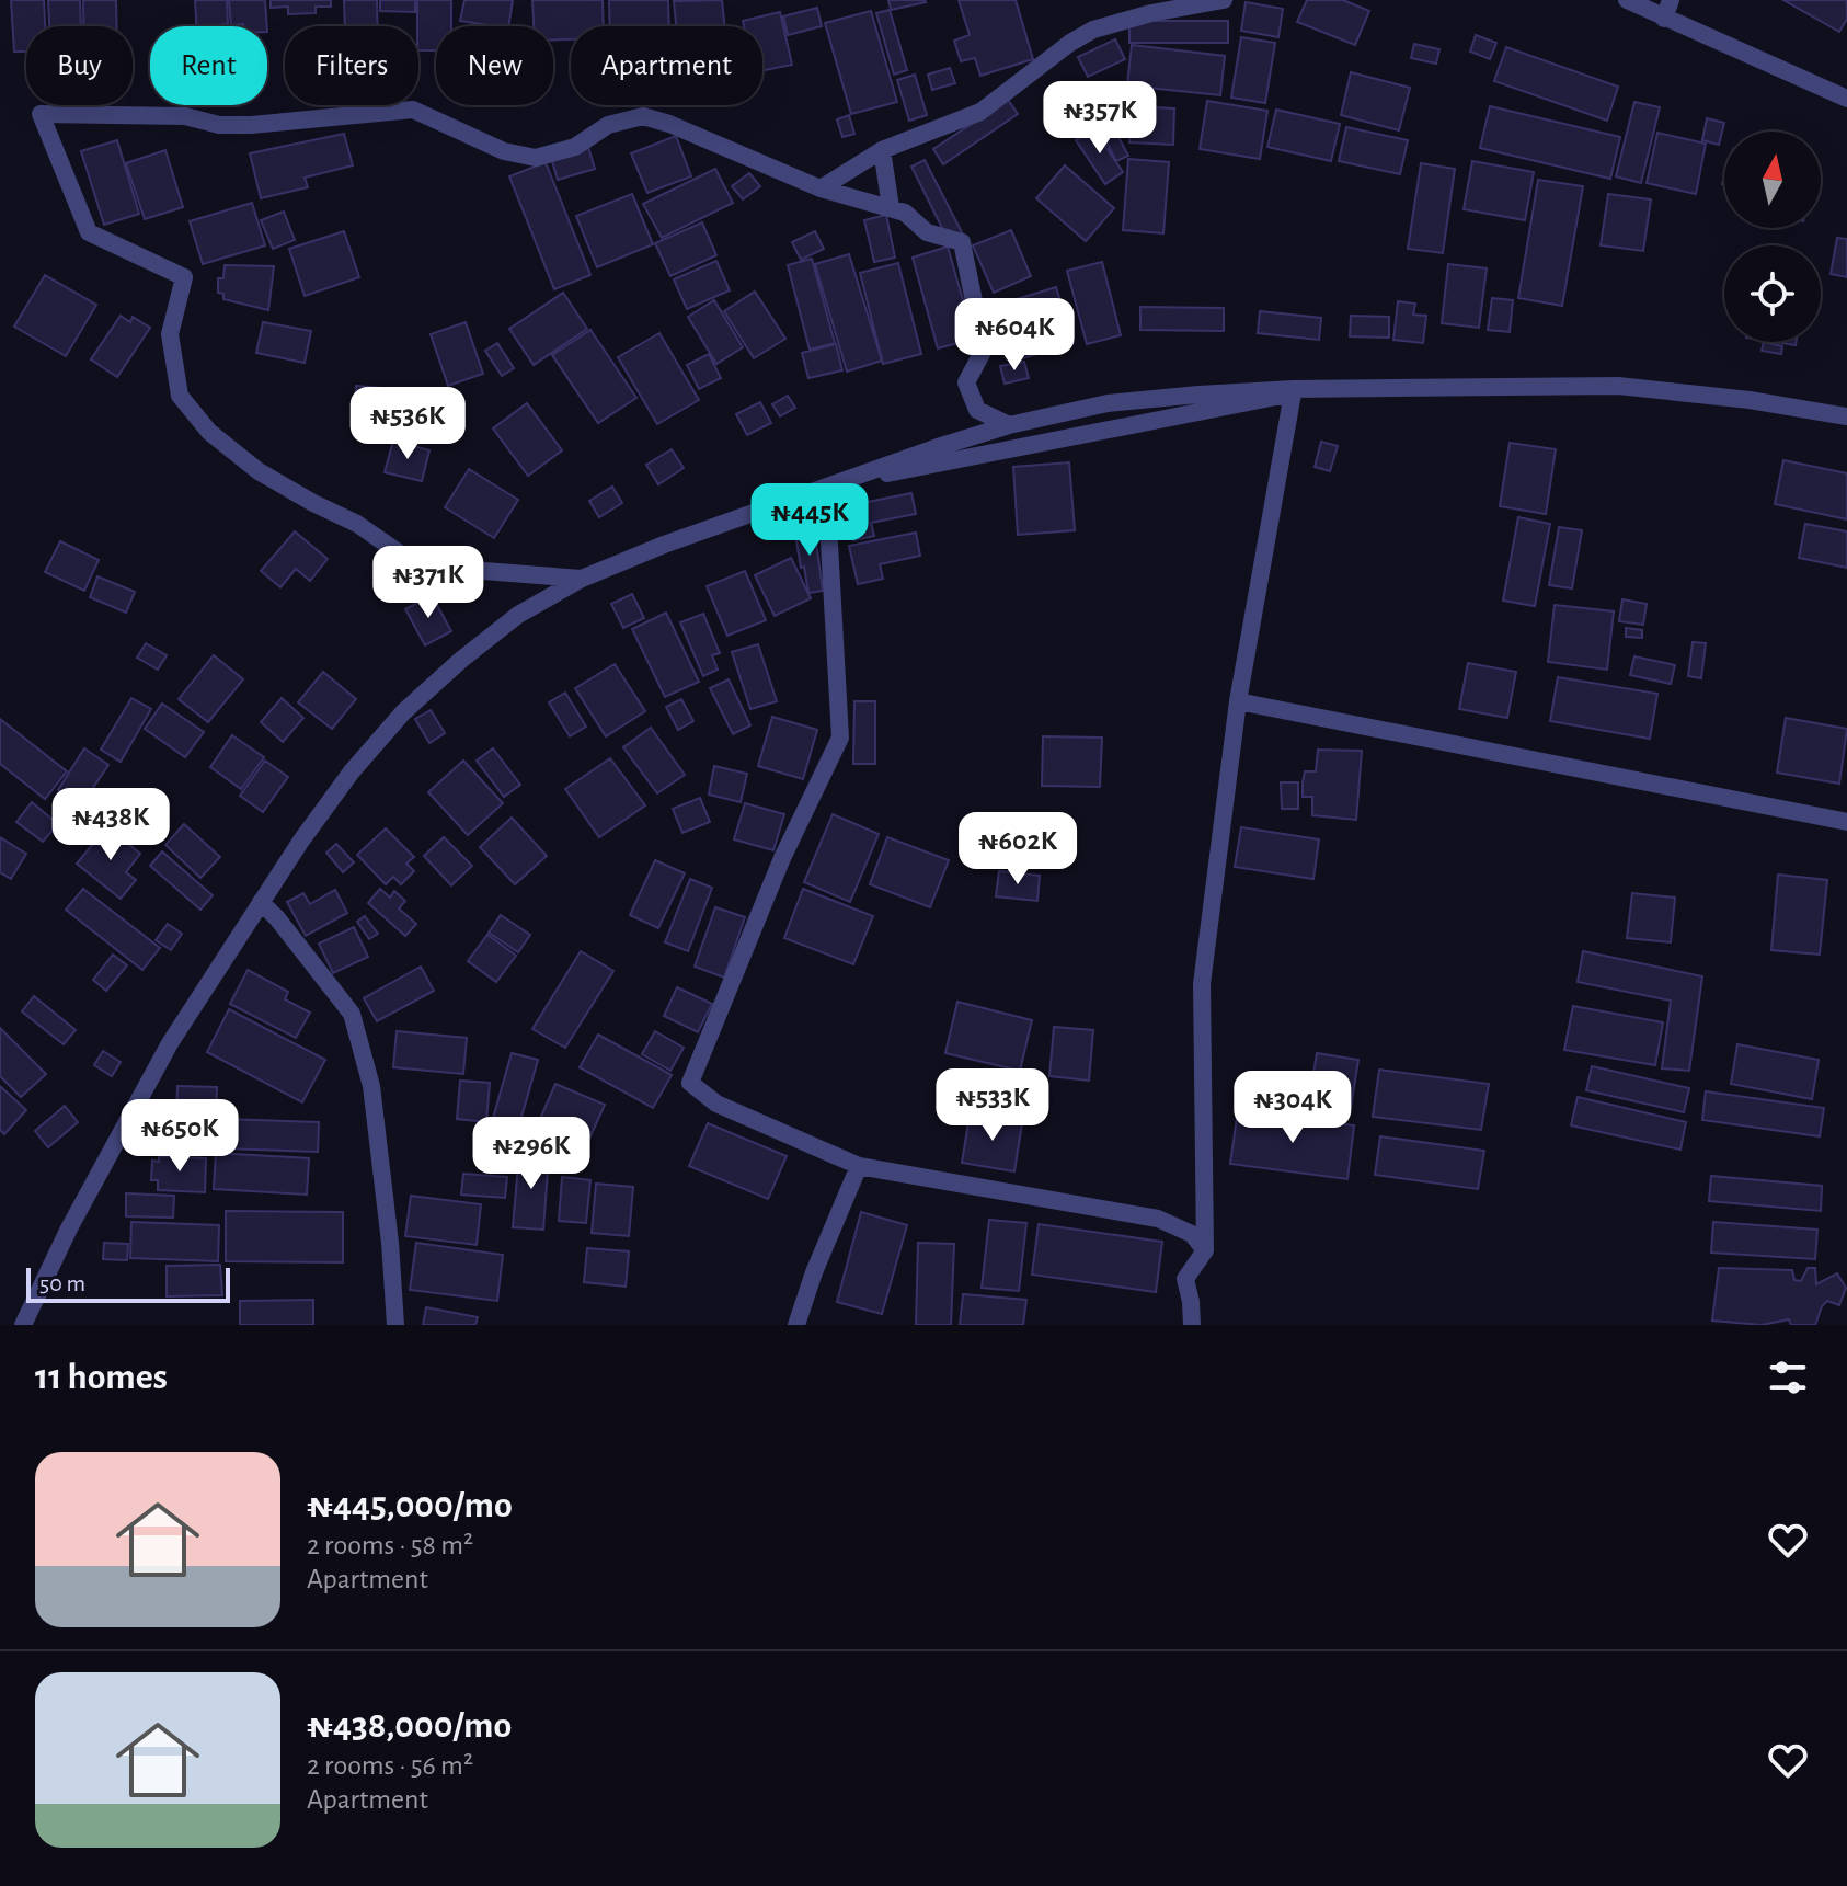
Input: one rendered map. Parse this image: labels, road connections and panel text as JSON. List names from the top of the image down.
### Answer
{
  "scale_bar": "50 m",
  "north": "top",
  "page": {
    "chip": [
      "Buy",
      "Rent",
      "Filters",
      "New",
      "Apartment"
    ],
    "price": [
      "₦357K",
      "₦604K",
      "₦536K",
      "₦445K",
      "₦371K",
      "₦438K",
      "₦602K",
      "₦533K",
      "₦304K",
      "₦650K",
      "₦296K"
    ],
    "scale": "50 m",
    "heading": "11 homes",
    "list": [
      {
        "name": "₦445,000/mo",
        "note": "2 rooms · 58 m² · Apartment"
      },
      {
        "name": "₦438,000/mo",
        "note": "2 rooms · 56 m² · Apartment"
      }
    ]
  }
}
